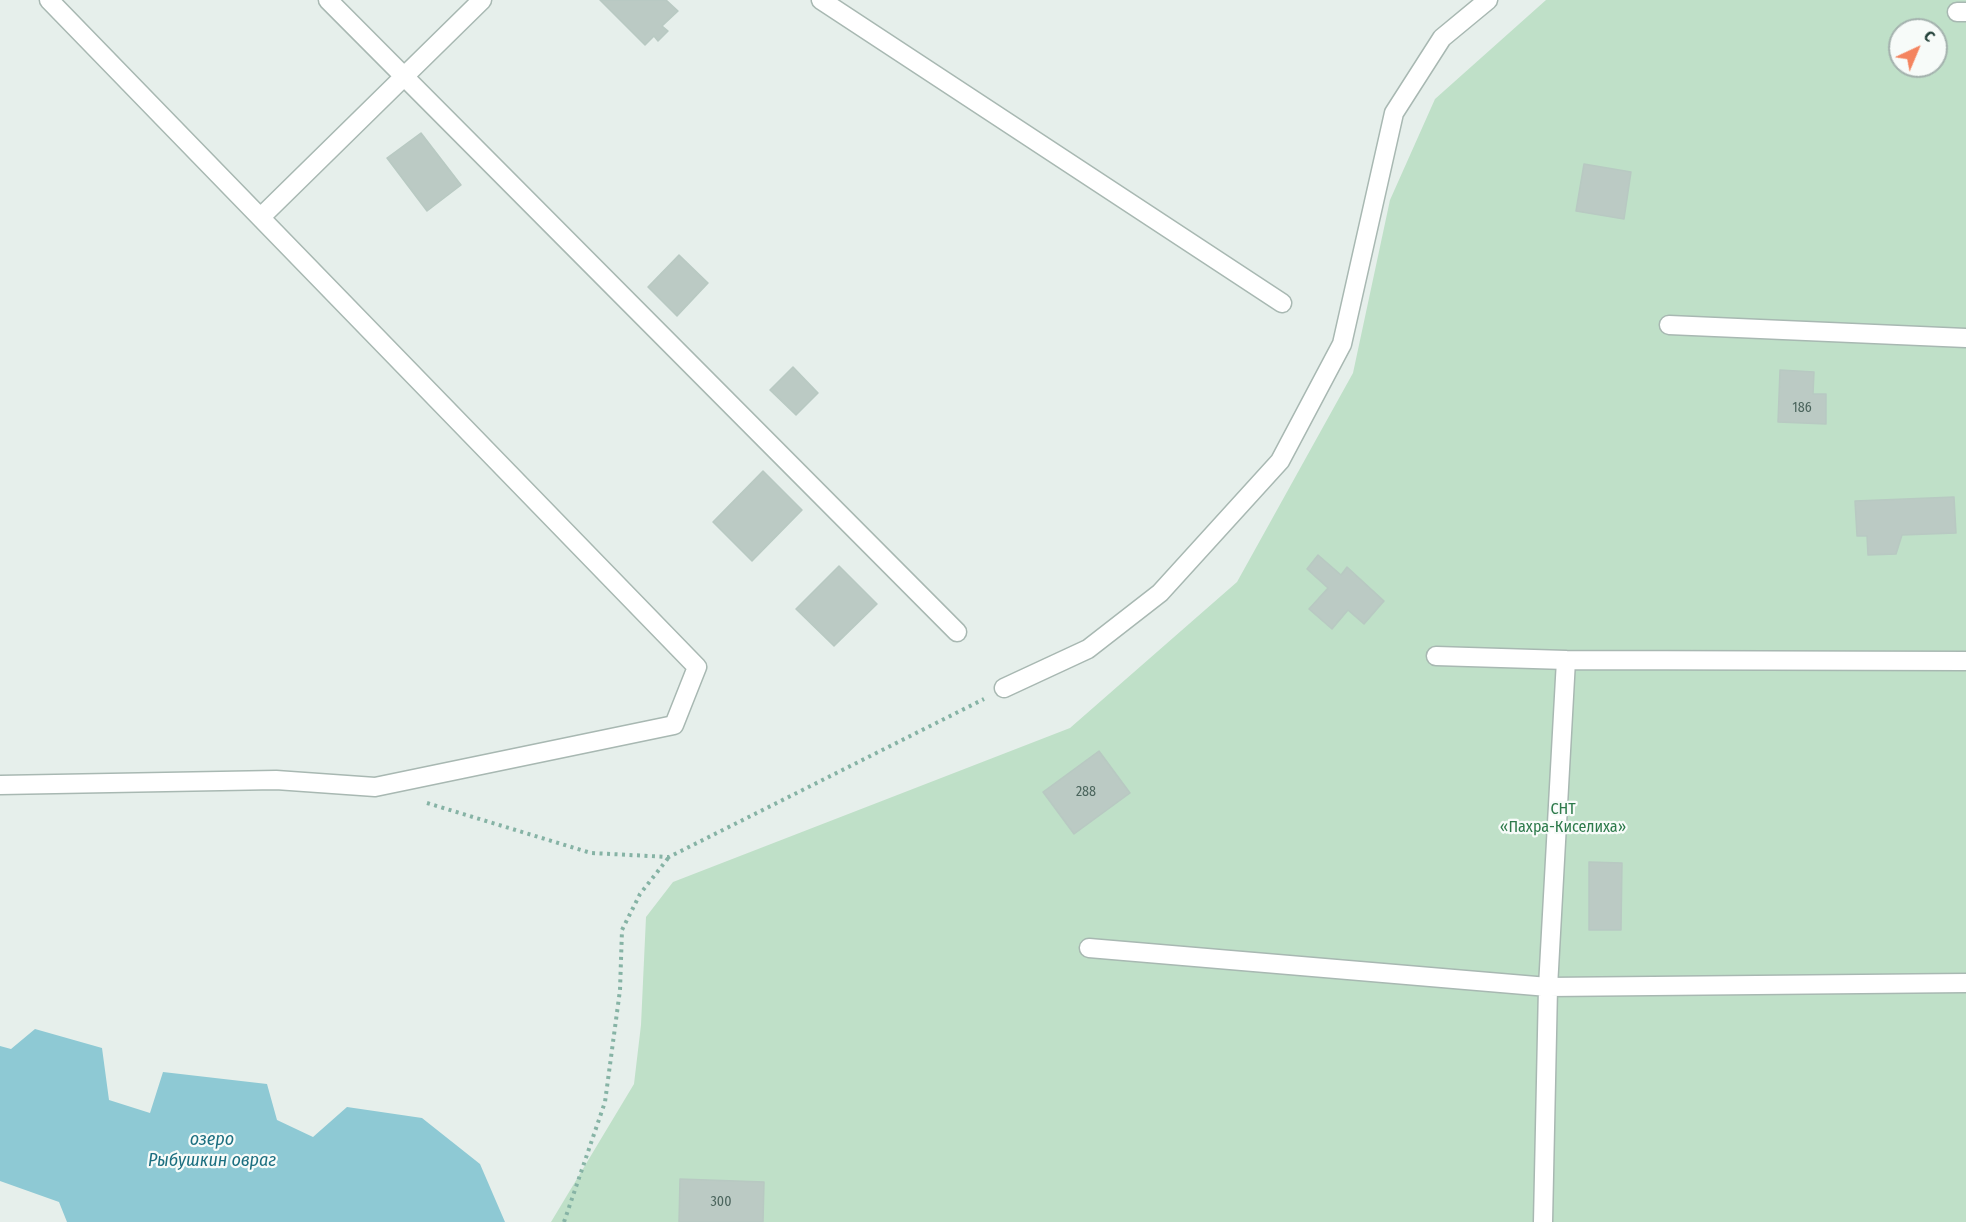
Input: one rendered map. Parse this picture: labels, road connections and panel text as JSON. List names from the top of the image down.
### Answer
{
  "water": ["озеро Рыбушкин овраг"],
  "parks": ["СНТ «Пахра-Киселиха»"],
  "house_numbers": ["186", "288", "300"],
  "north": "top right"
}
